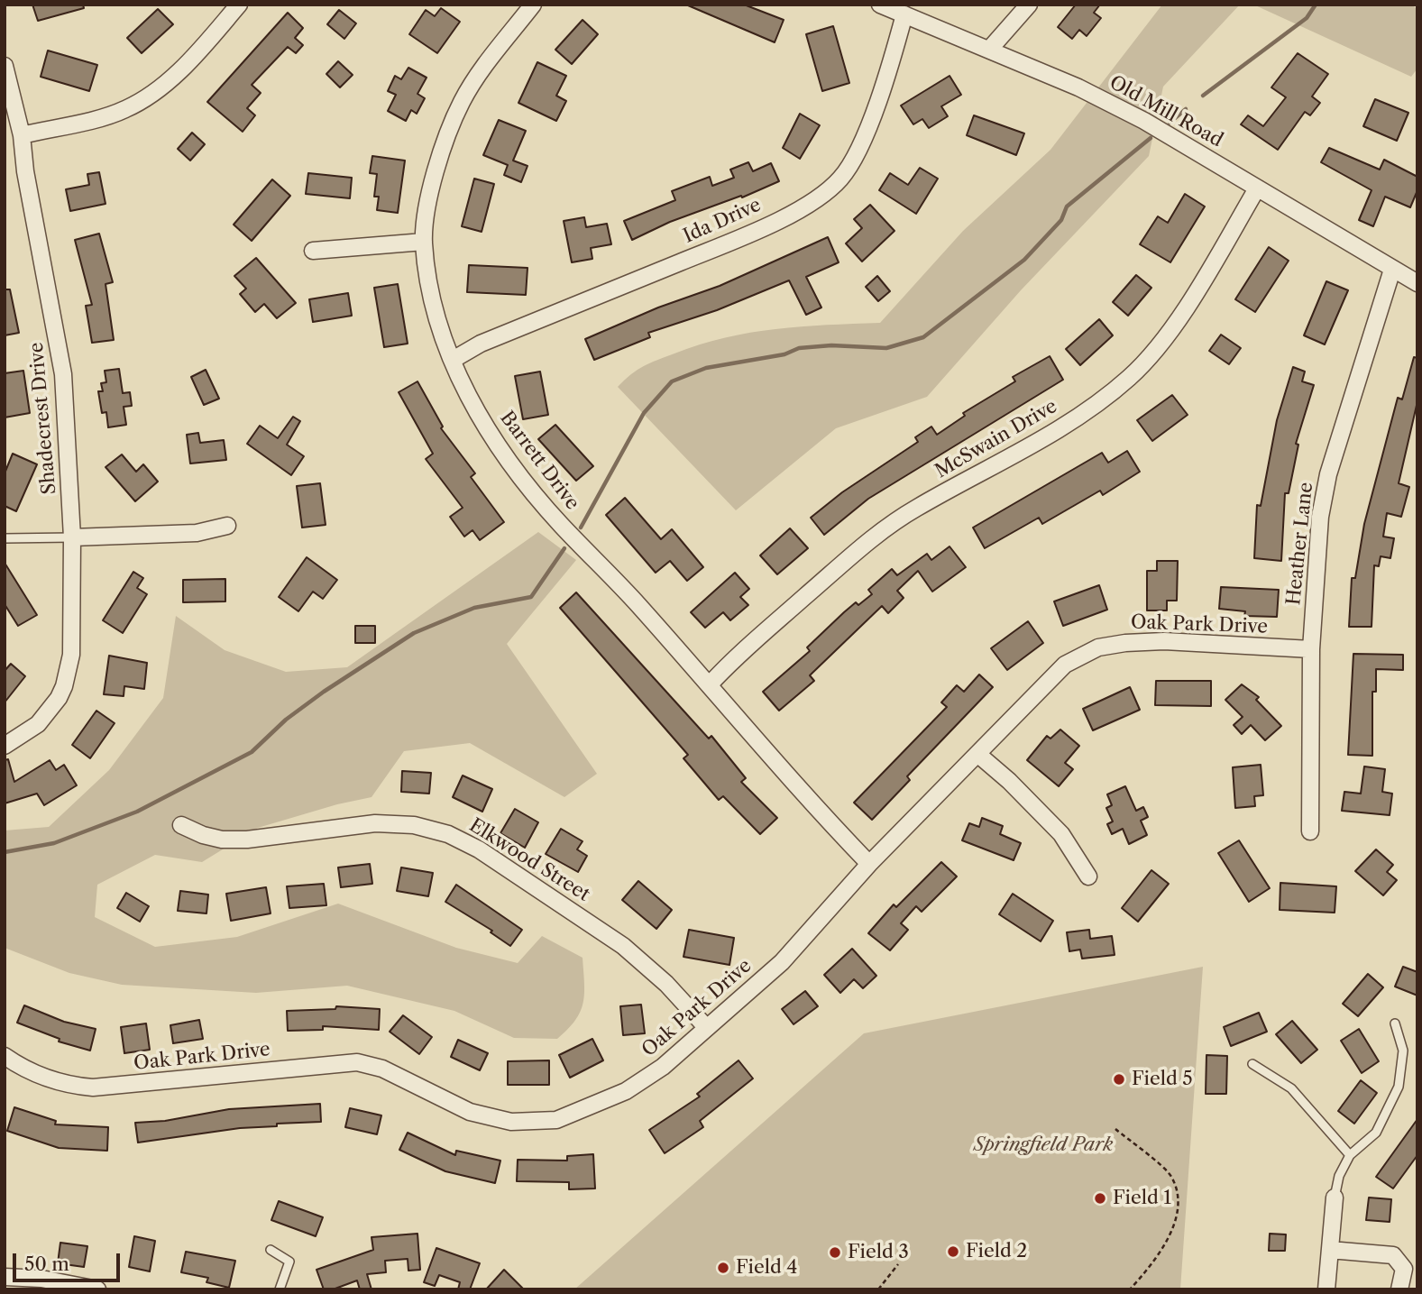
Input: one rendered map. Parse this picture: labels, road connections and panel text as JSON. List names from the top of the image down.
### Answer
{
  "streets": {
    "street": [
      "Old Mill Road",
      "Ida Drive",
      "Shadecrest Drive",
      "McSwain Drive",
      "Barrett Drive",
      "Heather Lane",
      "Oak Park Drive",
      "Elkwood Street"
    ]
  },
  "crossings": [
    ["Old Mill Road", "Ida Drive"],
    ["Old Mill Road", "McSwain Drive"],
    ["Old Mill Road", "Heather Lane"],
    ["Ida Drive", "Barrett Drive"],
    ["McSwain Drive", "Barrett Drive"],
    ["Barrett Drive", "Oak Park Drive"],
    ["Heather Lane", "Oak Park Drive"],
    ["Oak Park Drive", "Elkwood Street"]
  ],
  "parks": ["Springfield Park"],
  "places": [
    "Field 5",
    "Field 1",
    "Field 2",
    "Field 3",
    "Field 4"
  ],
  "scale_bar": "50 m"
}
